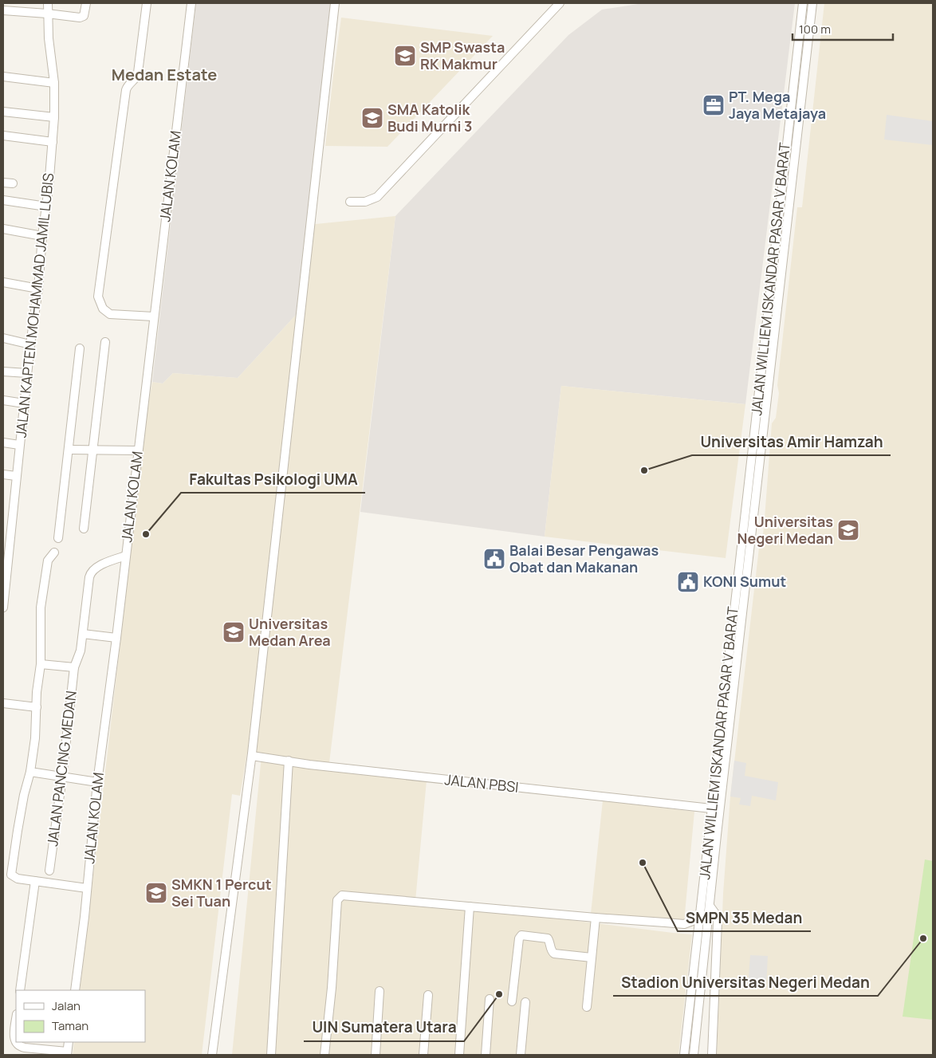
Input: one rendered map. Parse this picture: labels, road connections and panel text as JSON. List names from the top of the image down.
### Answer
{
  "streets": {
    "street": [
      "JALAN KOLAM",
      "JALAN WILLIEM ISKANDAR PASAR V BARAT",
      "JALAN KAPTEN MOHAMMAD JAMIL LUBIS",
      "JALAN PANCING MEDAN",
      "JALAN PBSI"
    ]
  },
  "crossings": [
    ["JALAN KOLAM", "JALAN PANCING MEDAN"],
    ["JALAN WILLIEM ISKANDAR PASAR V BARAT", "JALAN PBSI"]
  ],
  "districts": ["Medan Estate"],
  "places": {
    "school or university": [
      "SMP Swasta RK Makmur",
      "SMA Katolik Budi Murni 3",
      "Universitas Negeri Medan",
      "Universitas Medan Area",
      "SMKN 1 Percut Sei Tuan"
    ],
    "office": ["PT. Mega Jaya Metajaya"],
    "other": [
      "Universitas Amir Hamzah",
      "Fakultas Psikologi UMA",
      "SMPN 35 Medan",
      "Stadion Universitas Negeri Medan",
      "UIN Sumatera Utara"
    ],
    "public building": ["Balai Besar Pengawas Obat dan Makanan", "KONI Sumut"]
  },
  "legend": ["Jalan", "Taman"],
  "scale_bar": "100 m"
}
